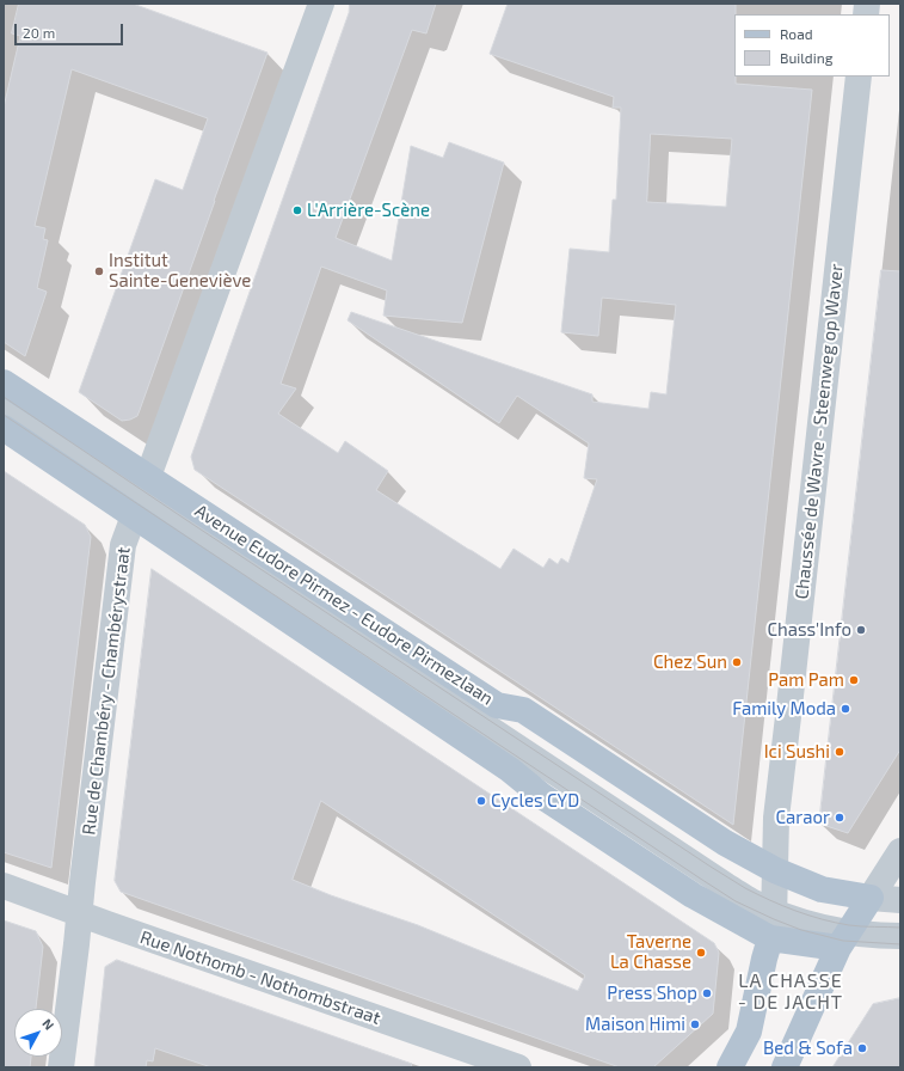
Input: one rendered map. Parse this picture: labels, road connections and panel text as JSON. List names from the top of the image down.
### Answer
{
  "streets": {
    "main road": ["Chaussée de Wavre - Steenweg op Waver", "Avenue Eudore Pirmez - Eudore Pirmezlaan"],
    "street": ["Rue de Chambéry - Chambérystraat", "Rue Nothomb - Nothombstraat"]
  },
  "crossings": [
    ["Chaussée de Wavre - Steenweg op Waver", "Avenue Eudore Pirmez - Eudore Pirmezlaan"],
    ["Avenue Eudore Pirmez - Eudore Pirmezlaan", "Rue de Chambéry - Chambérystraat"],
    ["Rue de Chambéry - Chambérystraat", "Rue Nothomb - Nothombstraat"]
  ],
  "districts": ["LA CHASSE - DE JACHT"],
  "places": [
    "L'Arrière-Scène",
    "Institut Sainte-Geneviève",
    "Chass'Info",
    "Chez Sun",
    "Pam Pam",
    "Family Moda",
    "Ici Sushi",
    "Cycles CYD",
    "Caraor",
    "Taverne La Chasse",
    "Press Shop",
    "Maison Himi",
    "Bed & Sofa"
  ],
  "legend": ["Road", "Building"],
  "scale_bar": "20 m",
  "north": "top right"
}
